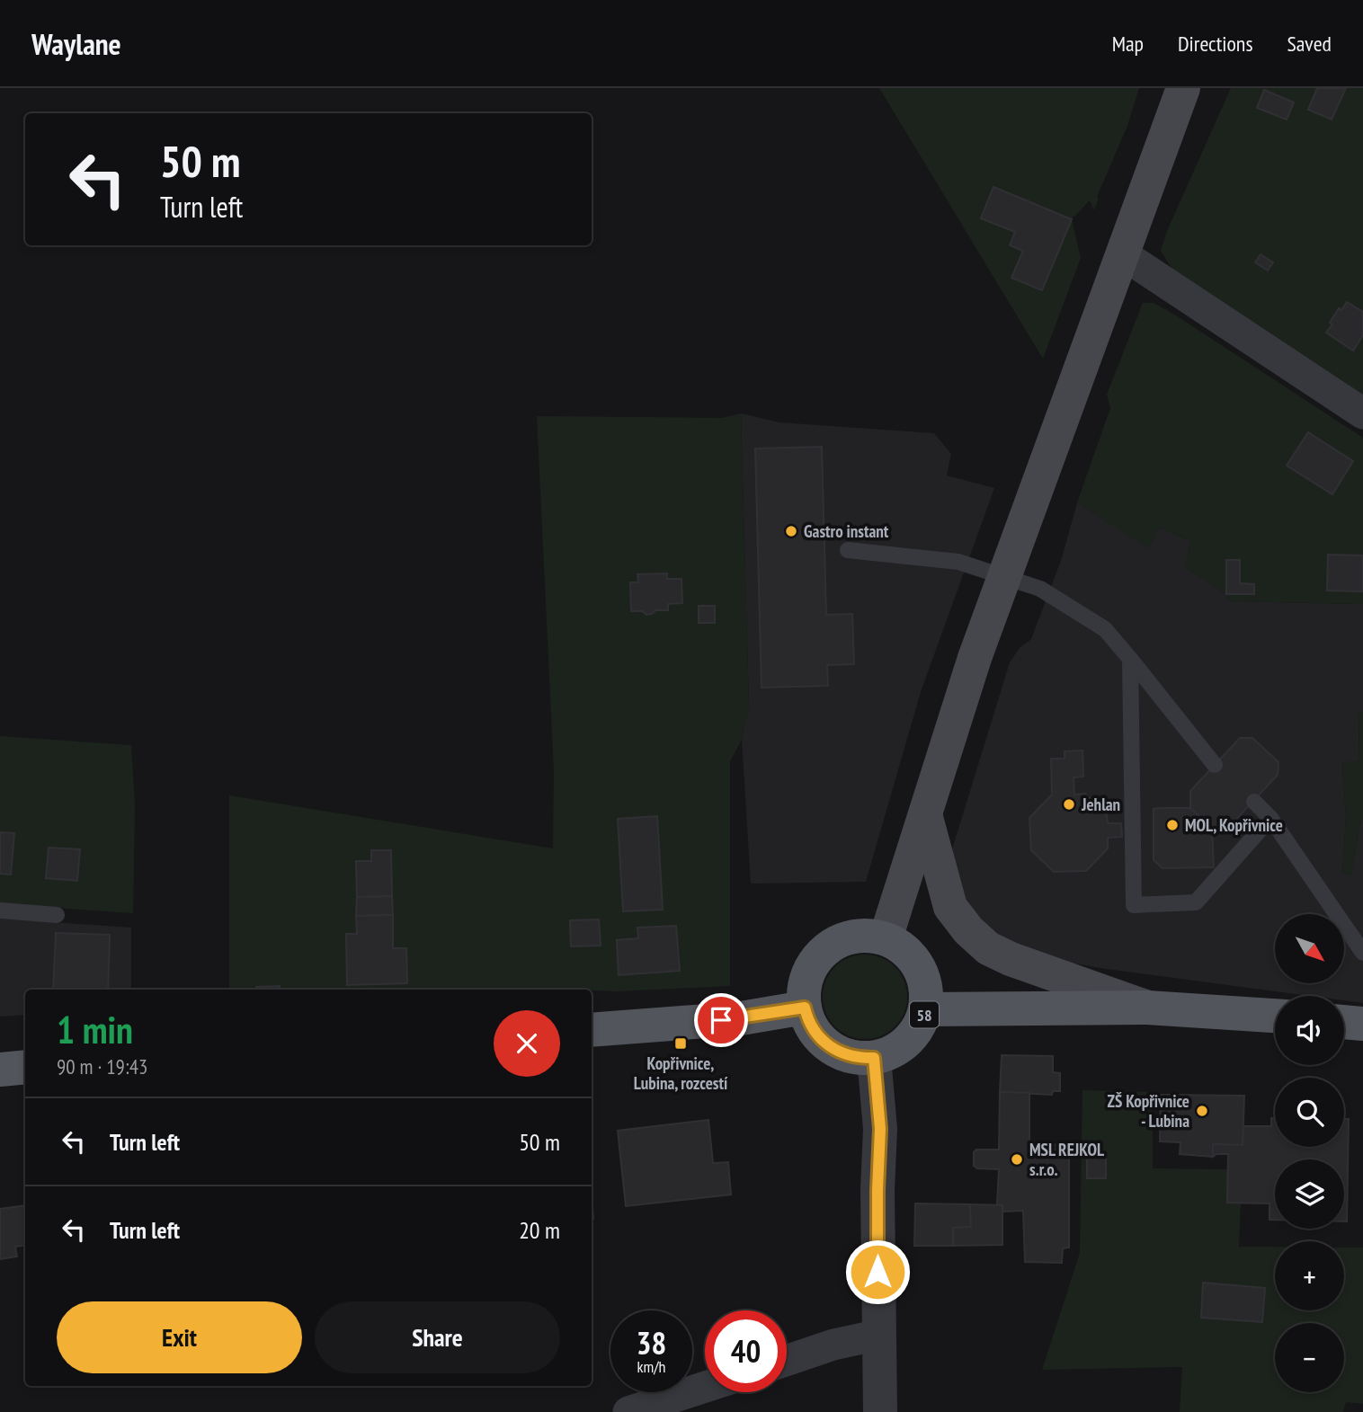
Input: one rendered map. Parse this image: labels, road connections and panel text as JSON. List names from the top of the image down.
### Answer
{
  "streets": {
    "main road": ["58"]
  },
  "places": {
    "other": [
      "Gastro instant",
      "Jehlan",
      "MOL, Kopřivnice",
      "ZŠ Kopřivnice - Lubina",
      "MSL REJKOL s.r.o."
    ],
    "transit": ["Kopřivnice, Lubina, rozcestí"]
  },
  "north": "bottom right",
  "page": {
    "header": "Waylane",
    "nav": ["Map", "Directions", "Saved"],
    "turn": ["50 m", "Turn left"],
    "map_buttons": ["+", "−"],
    "heading": ["1 min", "90 m · 19:43"],
    "list": [
      {
        "name": "Turn left",
        "value": "50 m"
      },
      {
        "name": "Turn left",
        "value": "20 m"
      }
    ],
    "buttons": ["Exit", "Share"],
    "speed": "38 km/h",
    "limit": "40"
  }
}
